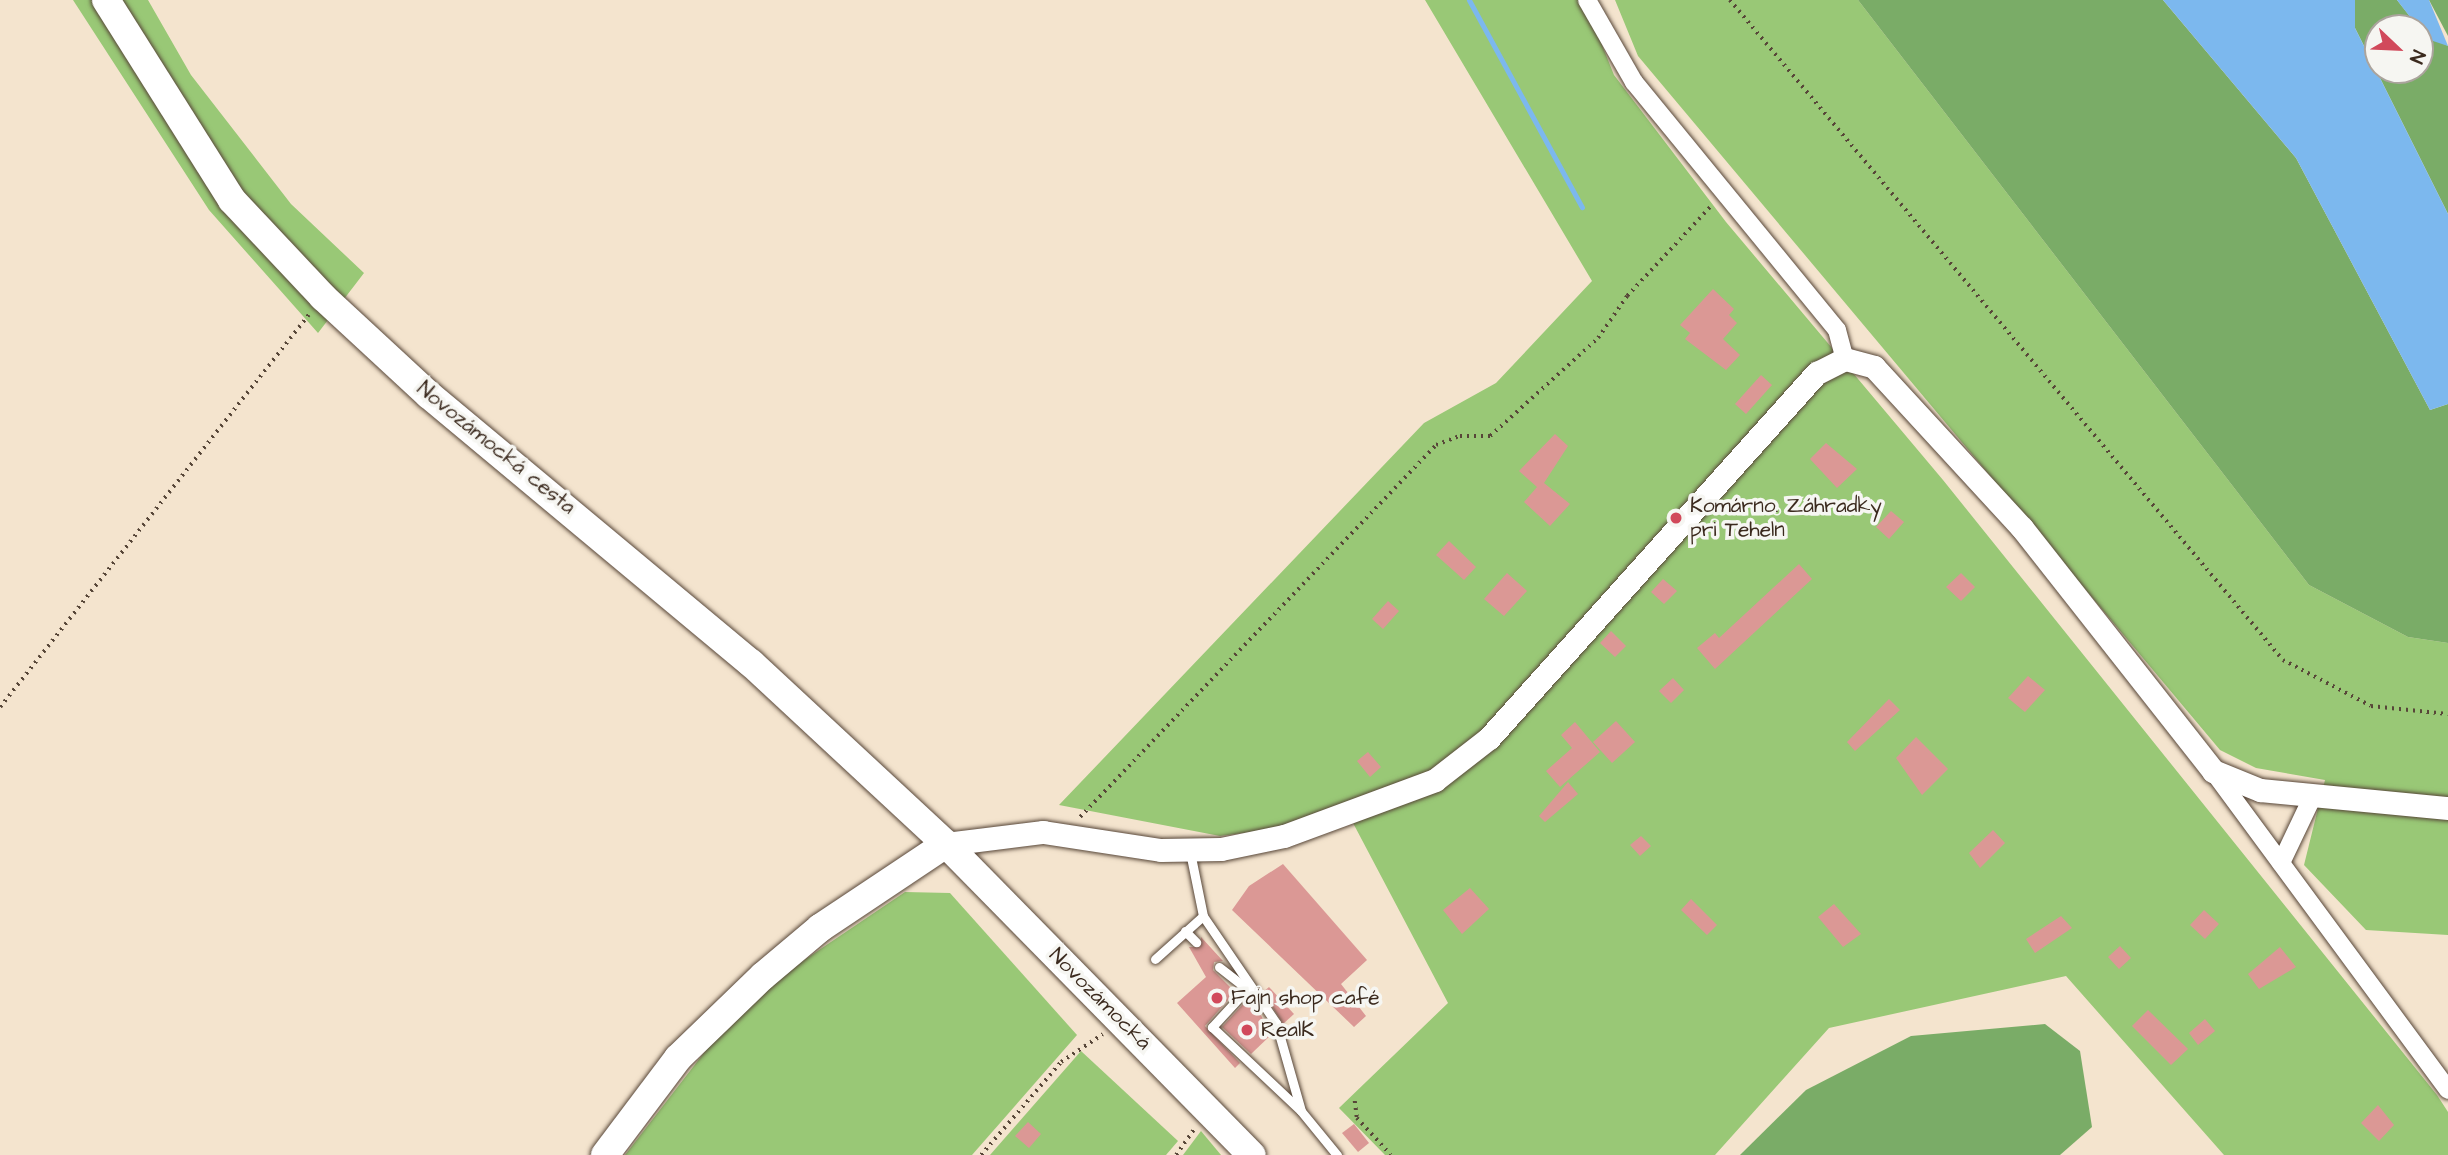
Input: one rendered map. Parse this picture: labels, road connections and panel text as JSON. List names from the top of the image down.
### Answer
{
  "streets": {
    "main road": ["Novozámocká cesta", "Novozámocká"]
  },
  "crossings": [
    ["Novozámocká cesta", "Novozámocká"]
  ],
  "places": ["Komárno. Záhradky pri Teheln", "Fajn shop café", "RealK"],
  "north": "bottom right"
}
